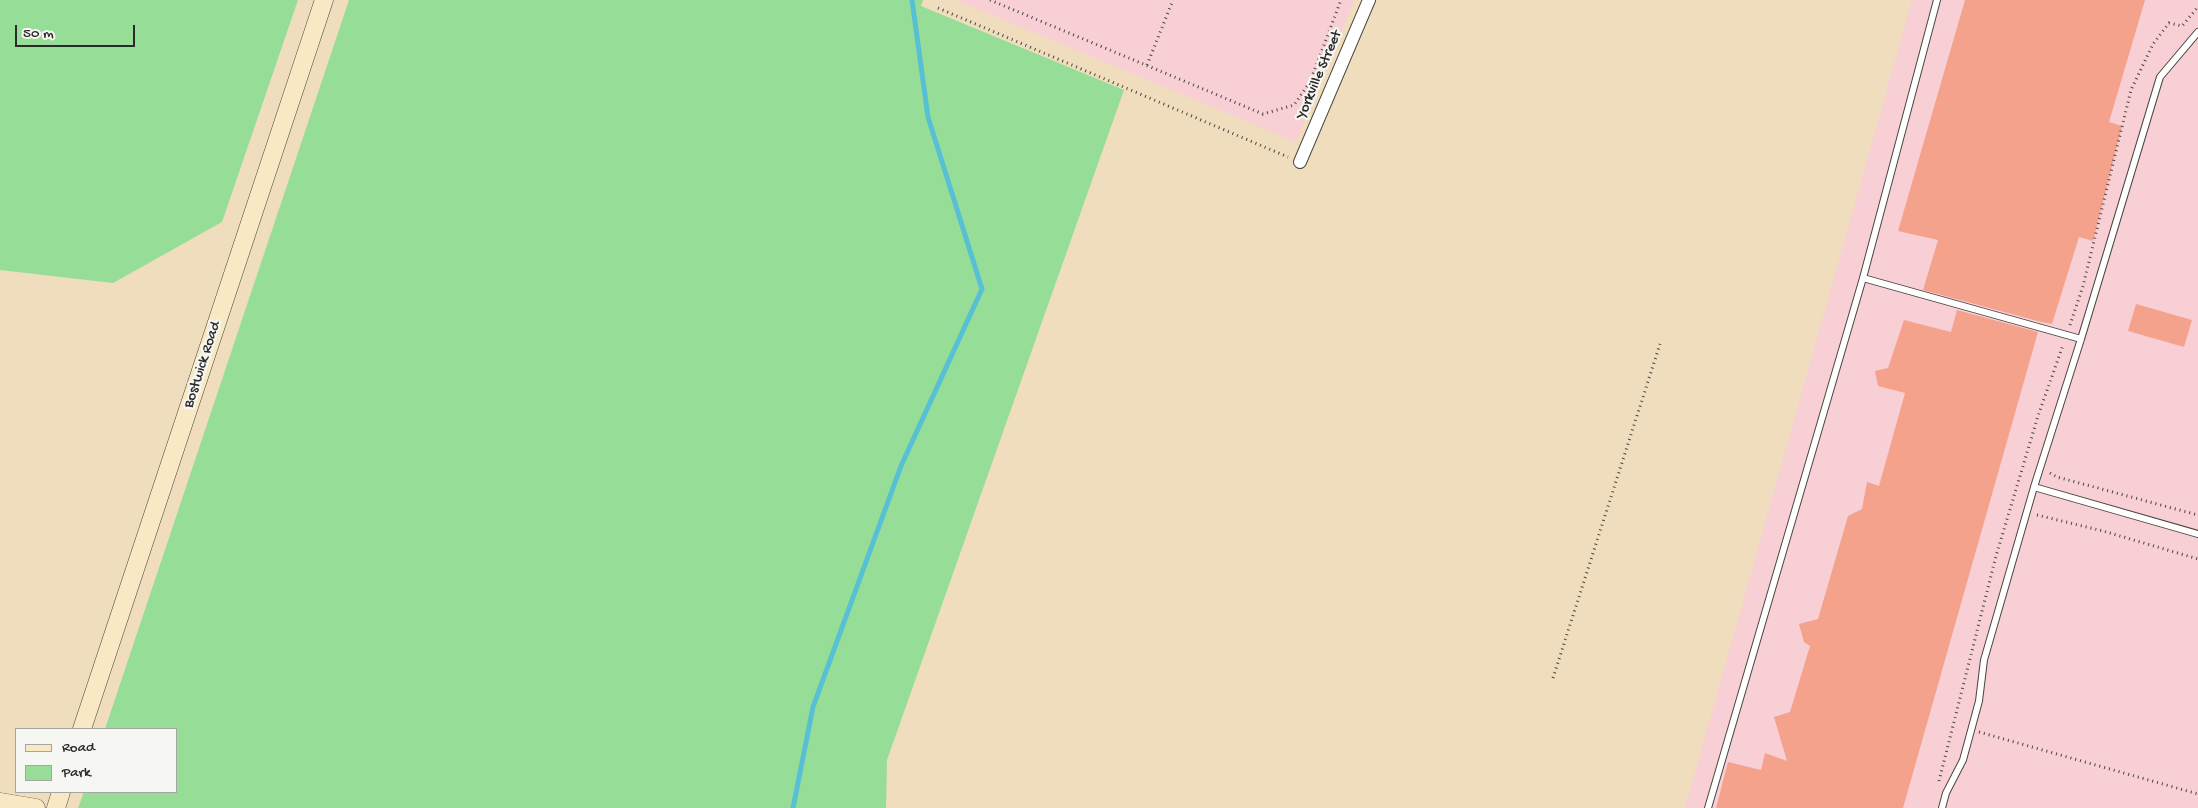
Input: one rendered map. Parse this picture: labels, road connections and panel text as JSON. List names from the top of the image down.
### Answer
{
  "streets": {
    "main road": ["Bostwick Road"],
    "street": ["Yorkville Street"]
  },
  "legend": ["Road", "Park"],
  "scale_bar": "50 m"
}
